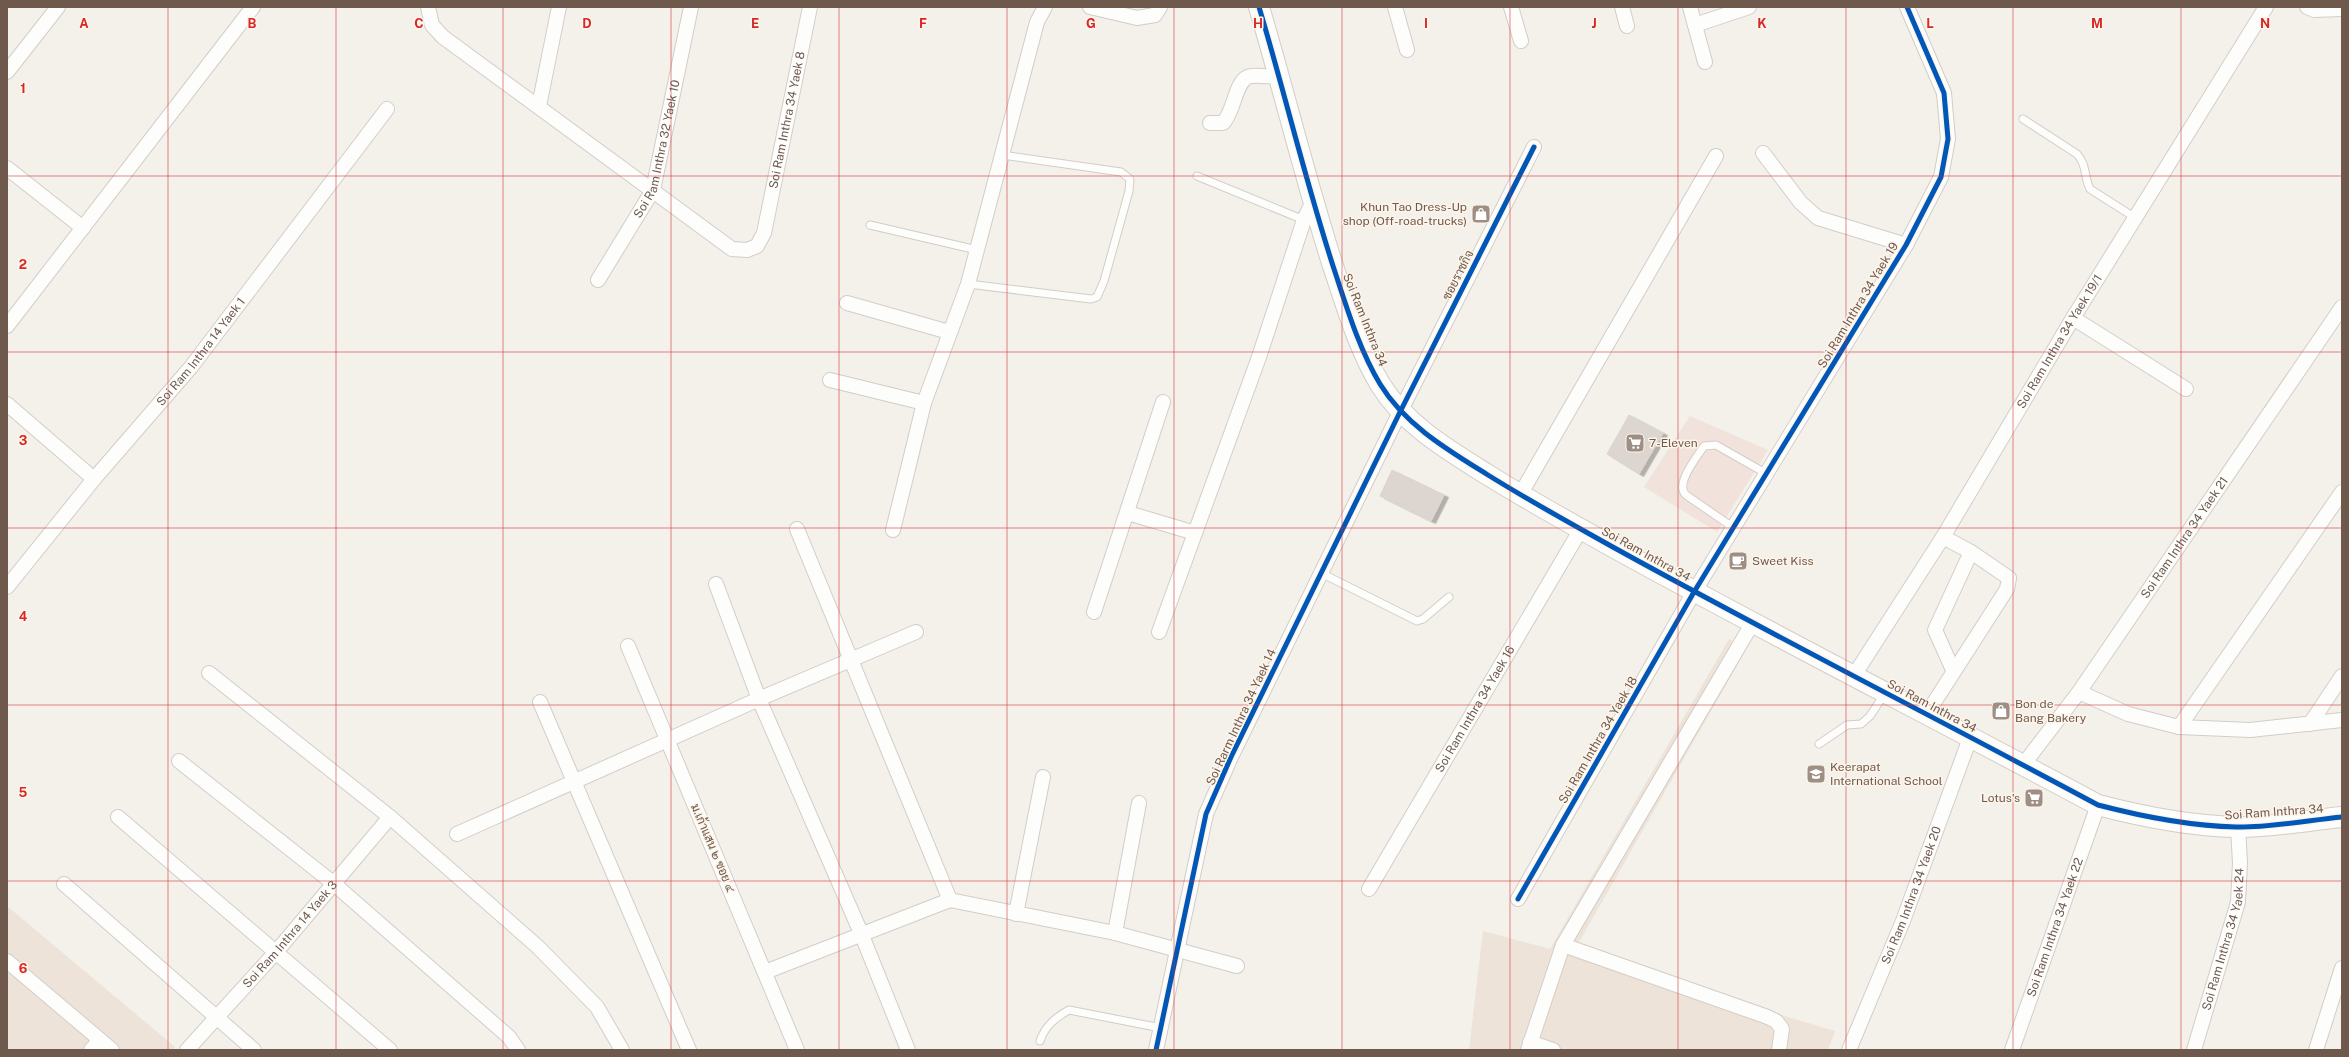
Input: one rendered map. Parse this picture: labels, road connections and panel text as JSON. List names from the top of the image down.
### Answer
{
  "streets": {
    "street": [
      "Soi Ram Inthra 34 Yaek 8",
      "Soi Ram Inthra 32 Yaek 10",
      "ซอยราชกิจ",
      "Soi Ram Inthra 34 Yaek 19",
      "Soi Ram Inthra 34",
      "Soi Ram Inthra 34 Yaek 19/1",
      "Soi Ram Inthra 14 Yaek 1",
      "Soi Ram Inthra 34 Yaek 21",
      "Soi Ram Inthra 34 Yaek 16",
      "Soi Rarm Inthra 34 Yaek 14",
      "Soi Ram Inthra 34 Yaek 18",
      "ม.เก้าแสน ๒ ซอย ๔",
      "Soi Ram Inthra 34 Yaek 20",
      "Soi Ram Inthra 34 Yaek 22",
      "Soi Ram Inthra 14 Yaek 3",
      "Soi Ram Inthra 34 Yaek 24"
    ]
  },
  "crossings": [
    ["Soi Ram Inthra 34 Yaek 8", "Soi Ram Inthra 32 Yaek 10"],
    ["ซอยราชกิจ", "Soi Ram Inthra 34"],
    ["ซอยราชกิจ", "Soi Rarm Inthra 34 Yaek 14"],
    ["Soi Ram Inthra 34 Yaek 19", "Soi Ram Inthra 34"],
    ["Soi Ram Inthra 34 Yaek 19", "Soi Ram Inthra 34 Yaek 18"],
    ["Soi Ram Inthra 34", "Soi Ram Inthra 34 Yaek 19/1"],
    ["Soi Ram Inthra 34", "Soi Ram Inthra 34 Yaek 21"],
    ["Soi Ram Inthra 34", "Soi Ram Inthra 34 Yaek 16"],
    ["Soi Ram Inthra 34", "Soi Rarm Inthra 34 Yaek 14"],
    ["Soi Ram Inthra 34", "Soi Ram Inthra 34 Yaek 18"],
    ["Soi Ram Inthra 34", "Soi Ram Inthra 34 Yaek 20"],
    ["Soi Ram Inthra 34", "Soi Ram Inthra 34 Yaek 22"],
    ["Soi Ram Inthra 34", "Soi Ram Inthra 34 Yaek 24"]
  ],
  "places": {
    "shop": ["Khun Tao Dress-Up shop (Off-road-trucks)", "Bon de Bang Bakery"],
    "supermarket": ["7-Eleven", "Lotus's"],
    "cafe": ["Sweet Kiss"],
    "school or university": ["Keerapat International School"]
  },
  "grid": {
    "columns": [
      "A",
      "B",
      "C",
      "D",
      "E",
      "F",
      "G",
      "H",
      "I",
      "J",
      "K",
      "L",
      "M",
      "N"
    ],
    "rows": [
      "1",
      "2",
      "3",
      "4",
      "5",
      "6"
    ]
  }
}
